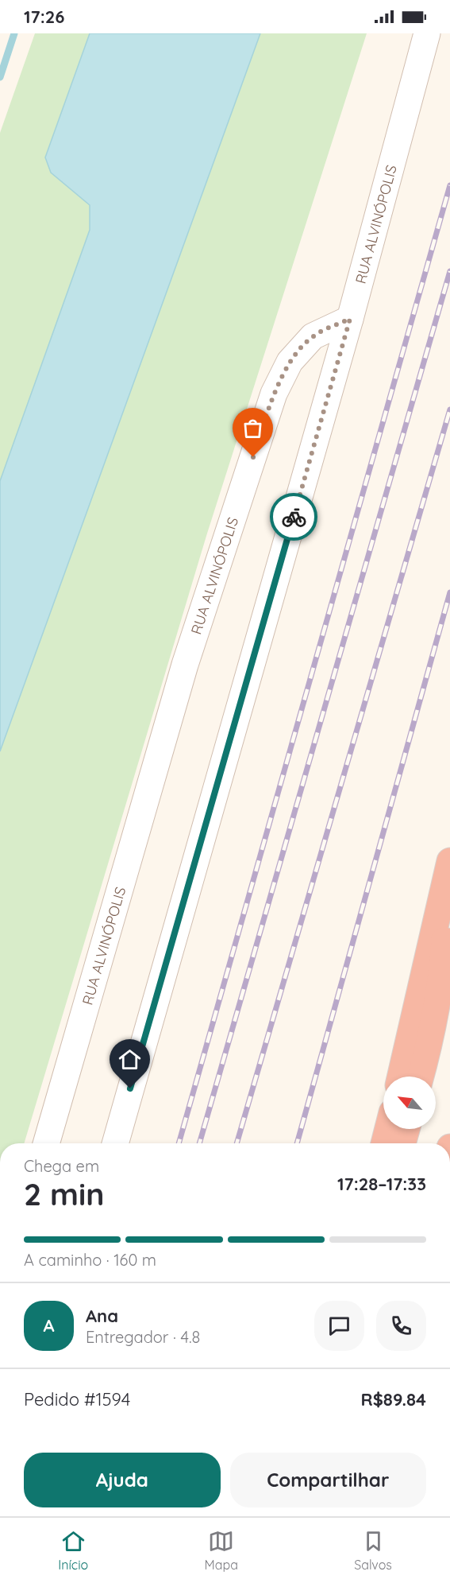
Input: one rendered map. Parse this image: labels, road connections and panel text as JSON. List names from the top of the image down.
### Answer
{
  "streets": {
    "street": ["RUA ALVINÓPOLIS"]
  },
  "north": "top left",
  "page": {
    "status": "17:26",
    "heading": ["2 min", "Chega em", "17:28–17:33"],
    "panel": [
      "Ana",
      "Entregador · 4.8",
      "Pedido #1594",
      "R$89.84"
    ],
    "bar": "A caminho · 160 m",
    "round": "A",
    "buttons": ["Ajuda", "Compartilhar"],
    "tabs": ["Início", "Mapa", "Salvos"]
  }
}
